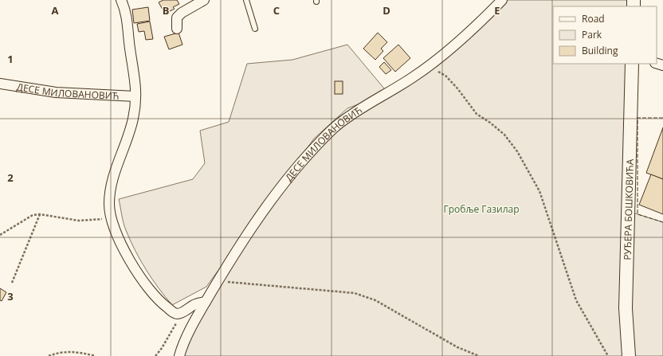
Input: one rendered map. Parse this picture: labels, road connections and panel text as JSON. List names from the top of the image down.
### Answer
{
  "streets": {
    "main road": ["РУЂЕРА БОШКОВИЋА"],
    "street": ["ДЕСЕ МИЛОВАНОВИЋ"]
  },
  "parks": ["Гробље Газилар"],
  "legend": ["Road", "Park", "Building"],
  "grid": {
    "columns": [
      "A",
      "B",
      "C",
      "D",
      "E"
    ],
    "rows": ["1", "2", "3"]
  }
}
